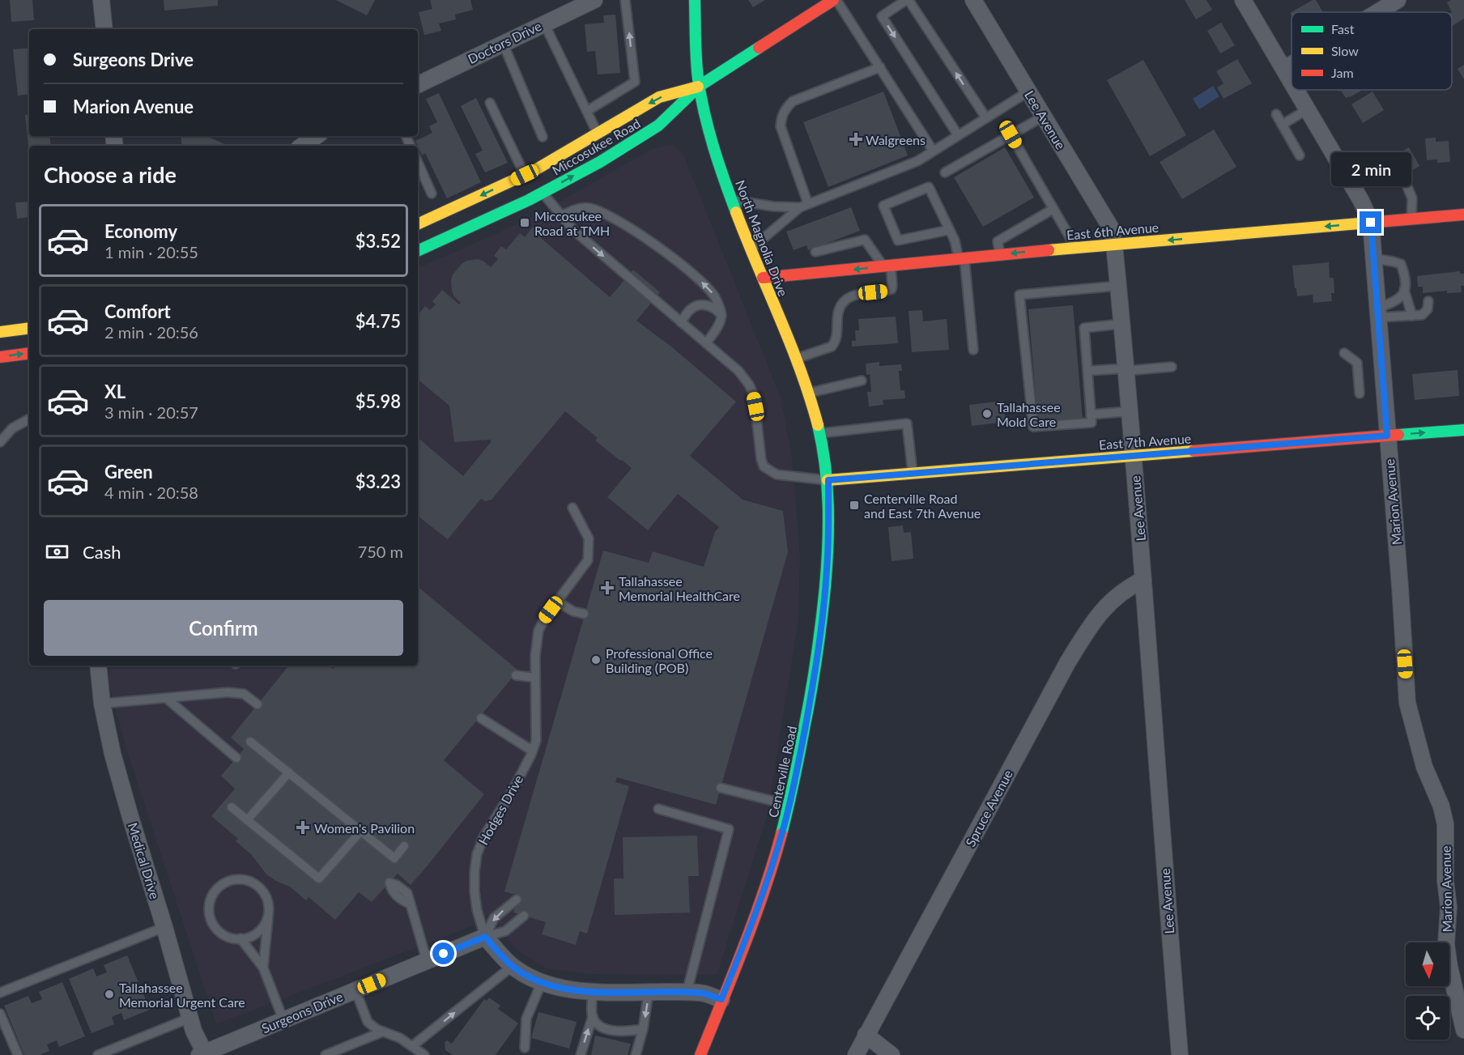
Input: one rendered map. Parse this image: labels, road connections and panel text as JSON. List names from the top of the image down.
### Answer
{
  "streets": {
    "street": [
      "Doctors Drive",
      "Lee Avenue",
      "Miccosukee Road",
      "East 6th Avenue",
      "North Magnolia Drive",
      "East 7th Avenue",
      "Marion Avenue",
      "Centerville Road",
      "Spruce Avenue",
      "Hodges Drive",
      "Medical Drive",
      "Surgeons Drive"
    ]
  },
  "crossings": [
    ["Lee Avenue", "East 6th Avenue"],
    ["Lee Avenue", "East 7th Avenue"],
    ["Lee Avenue", "Spruce Avenue"],
    ["Miccosukee Road", "North Magnolia Drive"],
    ["East 6th Avenue", "North Magnolia Drive"],
    ["East 6th Avenue", "Marion Avenue"],
    ["North Magnolia Drive", "East 7th Avenue"],
    ["North Magnolia Drive", "Centerville Road"],
    ["East 7th Avenue", "Marion Avenue"],
    ["East 7th Avenue", "Centerville Road"],
    ["Centerville Road", "Hodges Drive"],
    ["Hodges Drive", "Surgeons Drive"],
    ["Medical Drive", "Surgeons Drive"]
  ],
  "one_way": ["East 6th Avenue"],
  "places": {
    "health": ["Walgreens", "Tallahassee Memorial HealthCare", "Women's Pavilion"],
    "transit": ["Miccosukee Road at TMH", "Centerville Road and East 7th Avenue"],
    "other": ["Tallahassee Mold Care", "Professional Office Building (POB)", "Tallahassee Memorial Urgent Care"]
  },
  "legend": ["Fast", "Slow", "Jam"],
  "north": "bottom",
  "page": {
    "banner": ["Surgeons Drive", "Marion Avenue"],
    "heading": "Choose a ride",
    "bubble": "2 min",
    "list": [
      {
        "name": "Economy",
        "note": "1 min · 20:55",
        "value": "$3.52"
      },
      {
        "name": "Comfort",
        "note": "2 min · 20:56",
        "value": "$4.75"
      },
      {
        "name": "XL",
        "note": "3 min · 20:57",
        "value": "$5.98"
      },
      {
        "name": "Green",
        "note": "4 min · 20:58",
        "value": "$3.23"
      }
    ],
    "pay": ["Cash", "750 m"],
    "buttons": "Confirm"
  }
}
